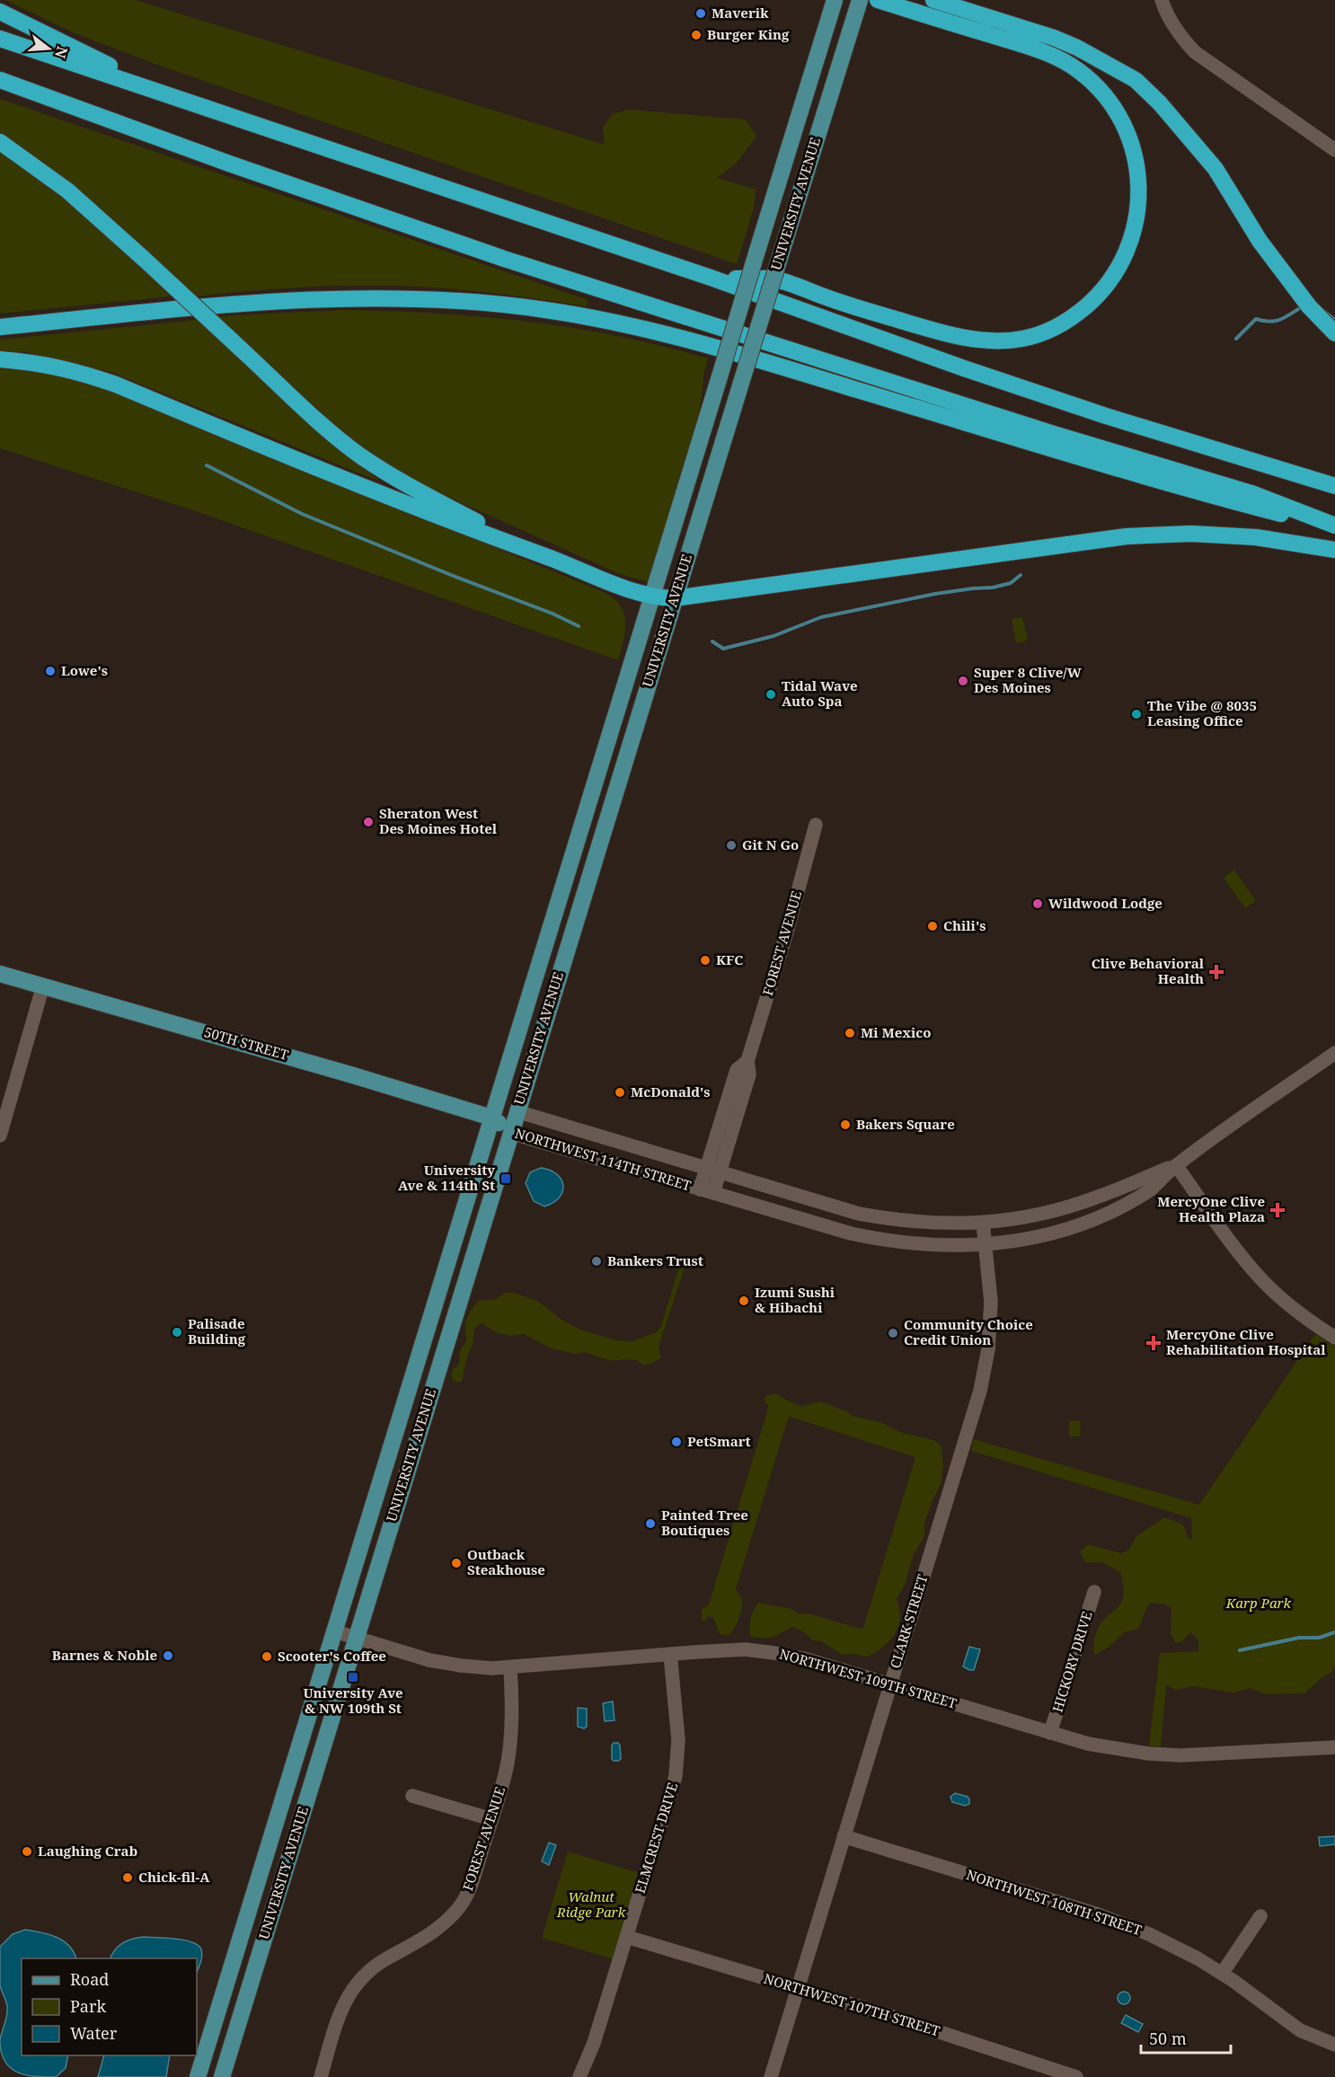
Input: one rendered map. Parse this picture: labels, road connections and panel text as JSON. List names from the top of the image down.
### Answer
{
  "streets": {
    "main road": ["UNIVERSITY AVENUE", "50TH STREET", "NORTHWEST 114TH STREET"],
    "street": [
      "FOREST AVENUE",
      "CLARK STREET",
      "HICKORY DRIVE",
      "NORTHWEST 109TH STREET",
      "ELMCREST DRIVE",
      "NORTHWEST 108TH STREET",
      "NORTHWEST 107TH STREET"
    ]
  },
  "crossings": [
    ["UNIVERSITY AVENUE", "50TH STREET"],
    ["UNIVERSITY AVENUE", "NORTHWEST 114TH STREET"],
    ["UNIVERSITY AVENUE", "NORTHWEST 109TH STREET"],
    ["FOREST AVENUE", "NORTHWEST 114TH STREET"],
    ["FOREST AVENUE", "NORTHWEST 109TH STREET"],
    ["50TH STREET", "NORTHWEST 114TH STREET"],
    ["NORTHWEST 114TH STREET", "CLARK STREET"],
    ["CLARK STREET", "NORTHWEST 109TH STREET"],
    ["CLARK STREET", "NORTHWEST 108TH STREET"],
    ["CLARK STREET", "NORTHWEST 107TH STREET"],
    ["HICKORY DRIVE", "NORTHWEST 109TH STREET"],
    ["NORTHWEST 109TH STREET", "ELMCREST DRIVE"],
    ["ELMCREST DRIVE", "NORTHWEST 107TH STREET"]
  ],
  "parks": ["Karp Park", "Walnut Ridge Park"],
  "places": {
    "other": [
      "Maverik",
      "Burger King",
      "Lowe's",
      "Super 8 Clive/W Des Moines",
      "Tidal Wave Auto Spa",
      "The Vibe @ 8035 Leasing Office",
      "Sheraton West Des Moines Hotel",
      "Git N Go",
      "Wildwood Lodge",
      "Chili's",
      "KFC",
      "Mi Mexico",
      "McDonald's",
      "Bakers Square",
      "Bankers Trust",
      "Izumi Sushi & Hibachi",
      "Palisade Building",
      "Community Choice Credit Union",
      "PetSmart",
      "Painted Tree Boutiques",
      "Outback Steakhouse",
      "Barnes & Noble",
      "Scooter's Coffee",
      "Laughing Crab",
      "Chick-fil-A"
    ],
    "health": ["Clive Behavioral Health", "MercyOne Clive Health Plaza", "MercyOne Clive Rehabilitation Hospital"],
    "transit": ["University Ave & 114th St", "University Ave & NW 109th St"]
  },
  "legend": ["Road", "Park", "Water"],
  "scale_bar": "50 m",
  "north": "right"
}
